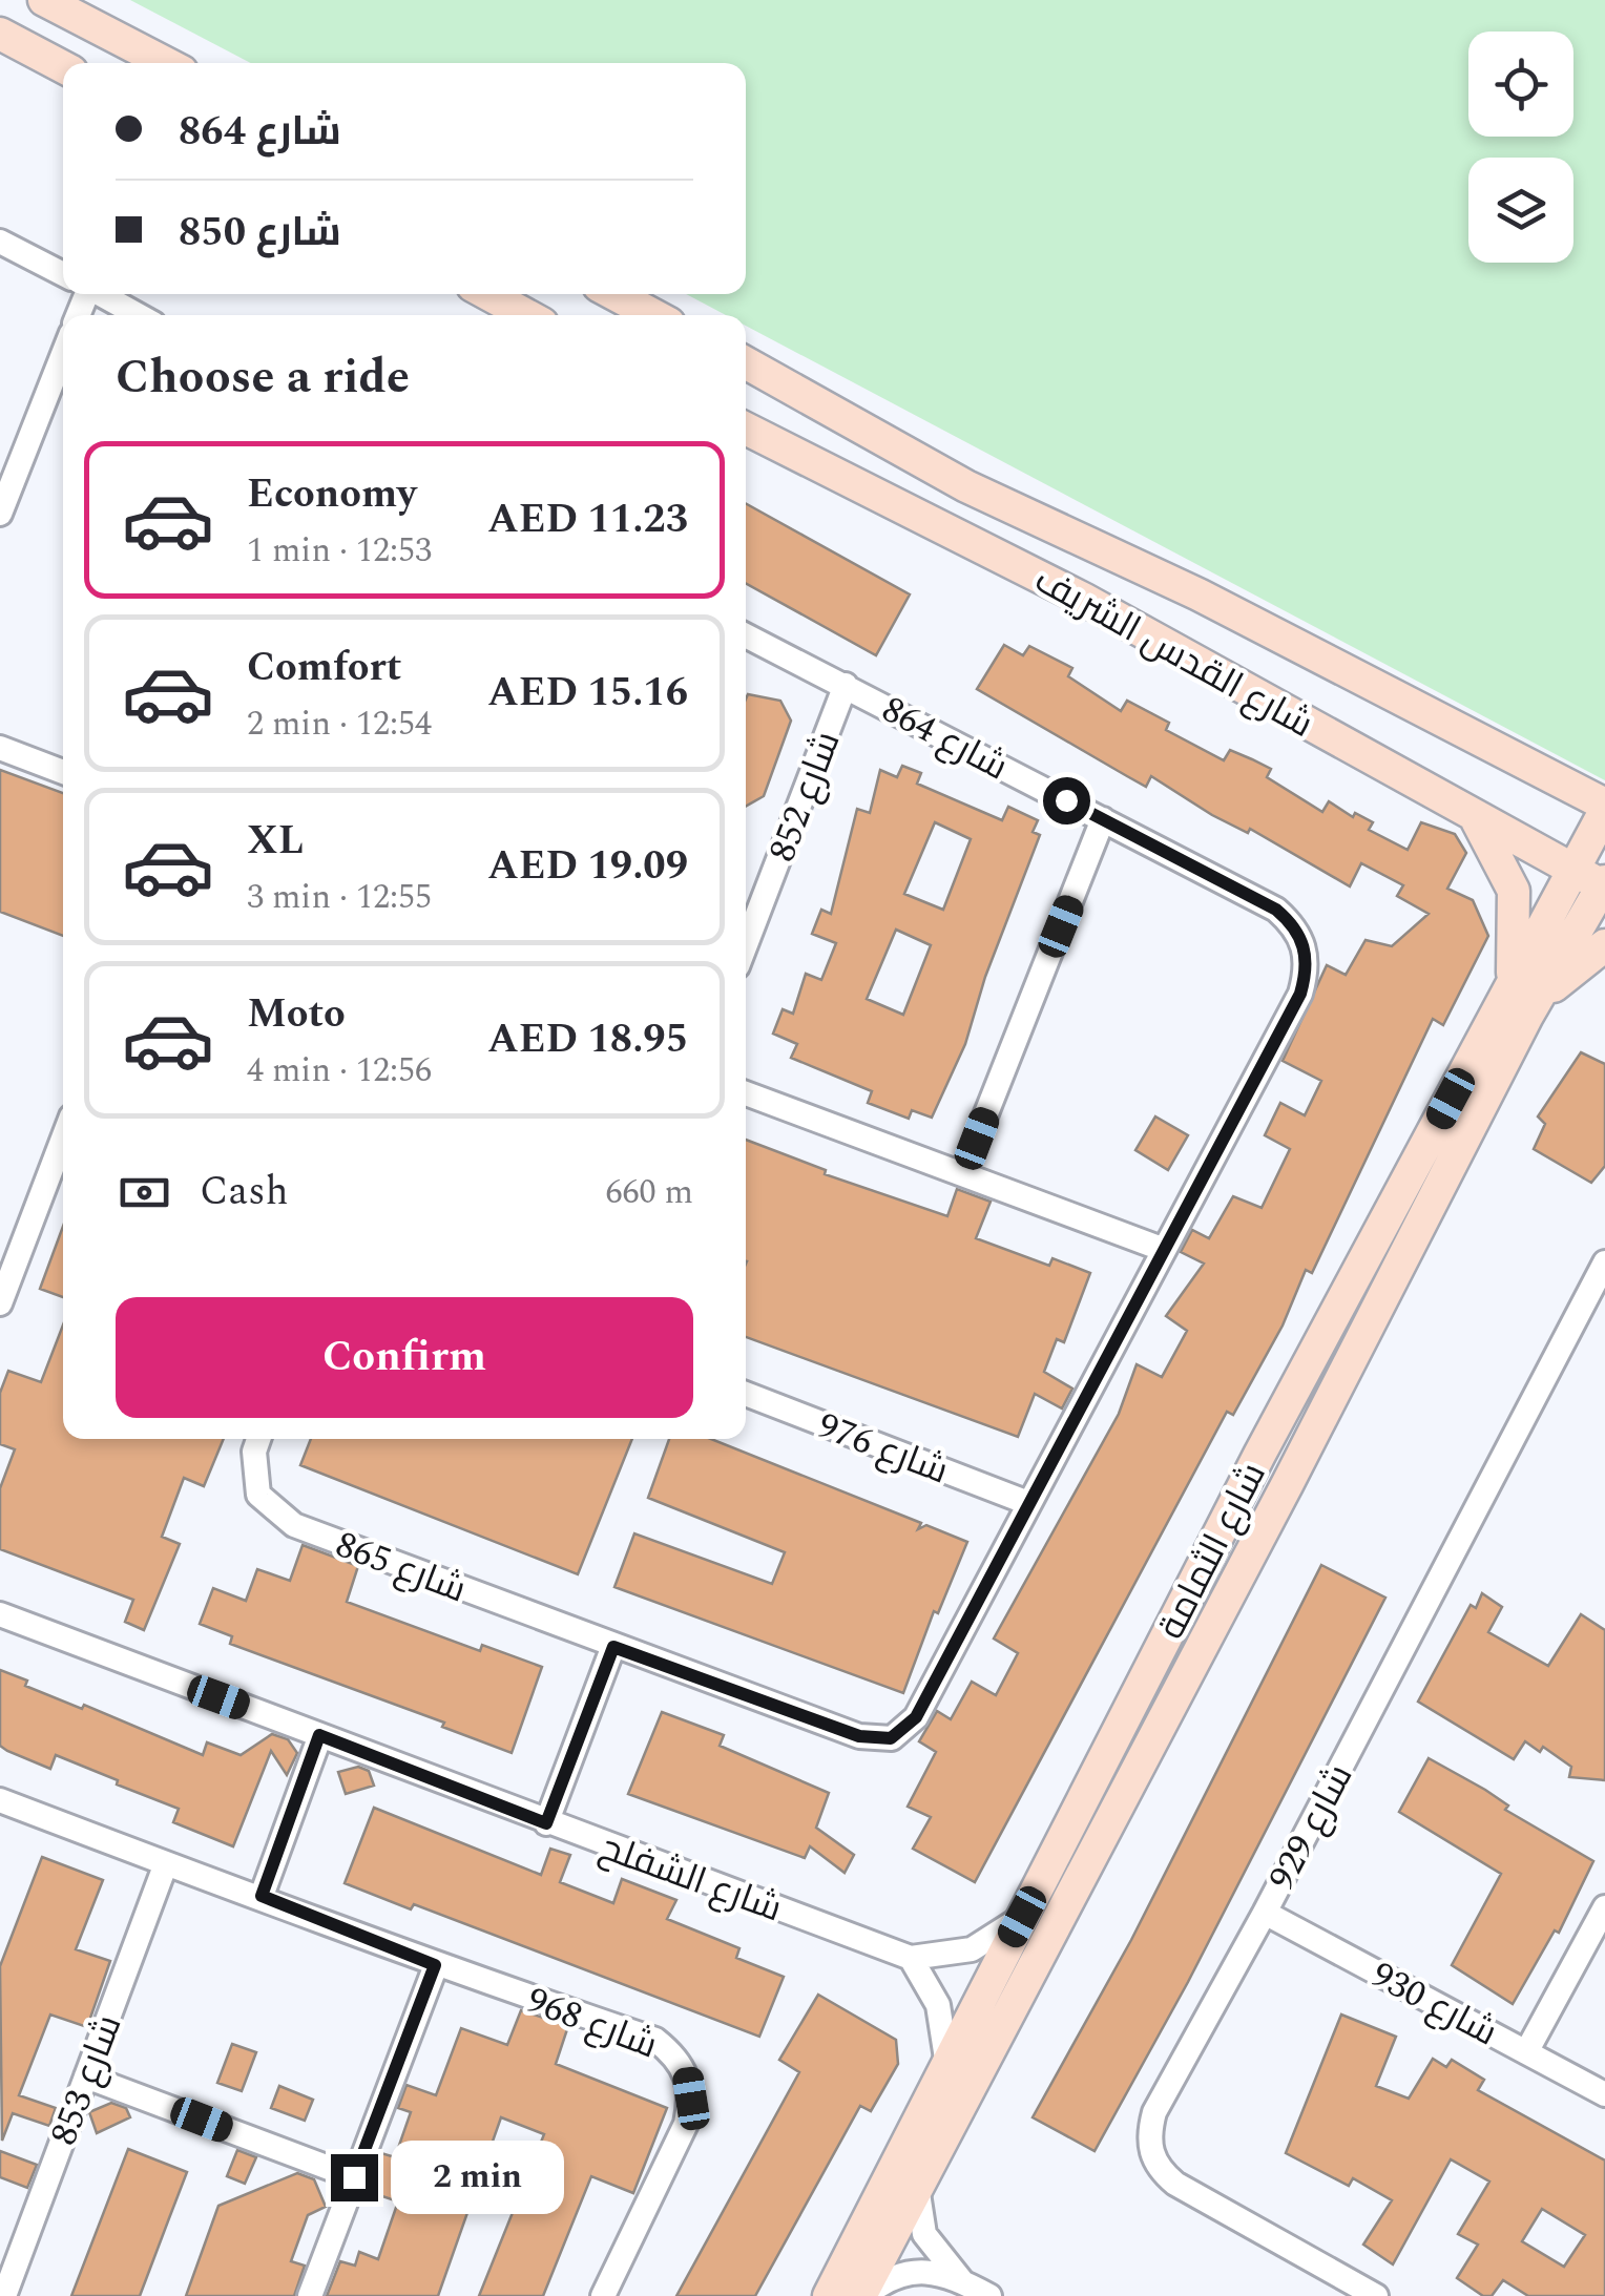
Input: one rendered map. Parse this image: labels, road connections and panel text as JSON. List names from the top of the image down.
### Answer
{
  "streets": {
    "street": [
      "شارع القدس الشريف",
      "شارع 864",
      "شارع 852",
      "شارع 976",
      "شارع الثمامة",
      "شارع 865",
      "شارع 929",
      "شارع الشفلح",
      "شارع 930",
      "شارع 968",
      "شارع 853"
    ]
  },
  "crossings": [
    ["شارع القدس الشريف", "شارع الثمامة"],
    ["شارع 864", "شارع 852"],
    ["شارع 864", "شارع 865"],
    ["شارع 976", "شارع 865"],
    ["شارع الثمامة", "شارع الشفلح"],
    ["شارع 929", "شارع 930"],
    ["شارع 968", "شارع 853"]
  ],
  "page": {
    "banner": ["شارع 864", "شارع 850"],
    "heading": "Choose a ride",
    "list": [
      {
        "name": "Economy",
        "note": "1 min · 12:53",
        "value": "AED 11.23"
      },
      {
        "name": "Comfort",
        "note": "2 min · 12:54",
        "value": "AED 15.16"
      },
      {
        "name": "XL",
        "note": "3 min · 12:55",
        "value": "AED 19.09"
      },
      {
        "name": "Moto",
        "note": "4 min · 12:56",
        "value": "AED 18.95"
      }
    ],
    "pay": ["Cash", "660 m"],
    "buttons": "Confirm",
    "bubble": "2 min"
  }
}
